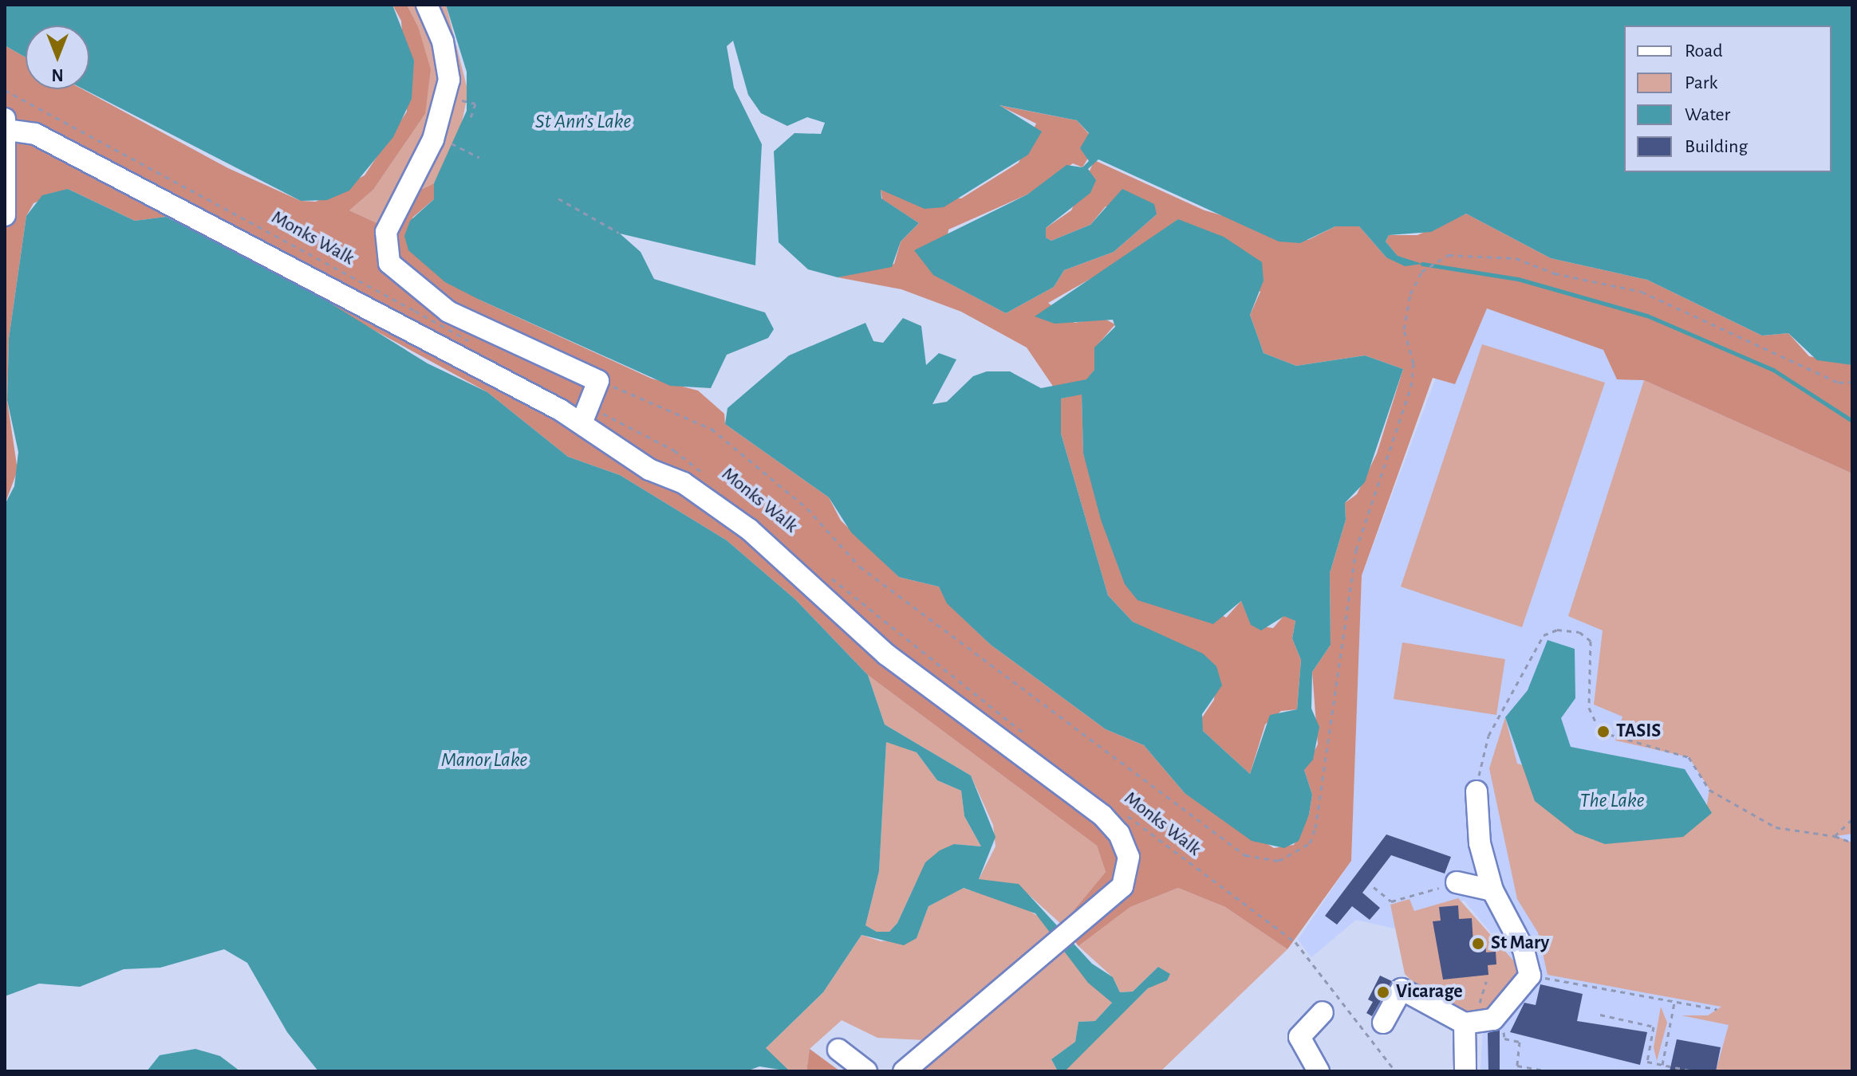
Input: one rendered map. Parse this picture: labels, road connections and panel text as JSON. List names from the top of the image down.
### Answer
{
  "streets": {
    "path": ["Monks Walk"]
  },
  "water": ["St Ann's Lake", "Manor Lake", "The Lake"],
  "places": ["TASIS", "St Mary", "Vicarage"],
  "legend": [
    "Road",
    "Park",
    "Water",
    "Building"
  ],
  "north": "bottom"
}
